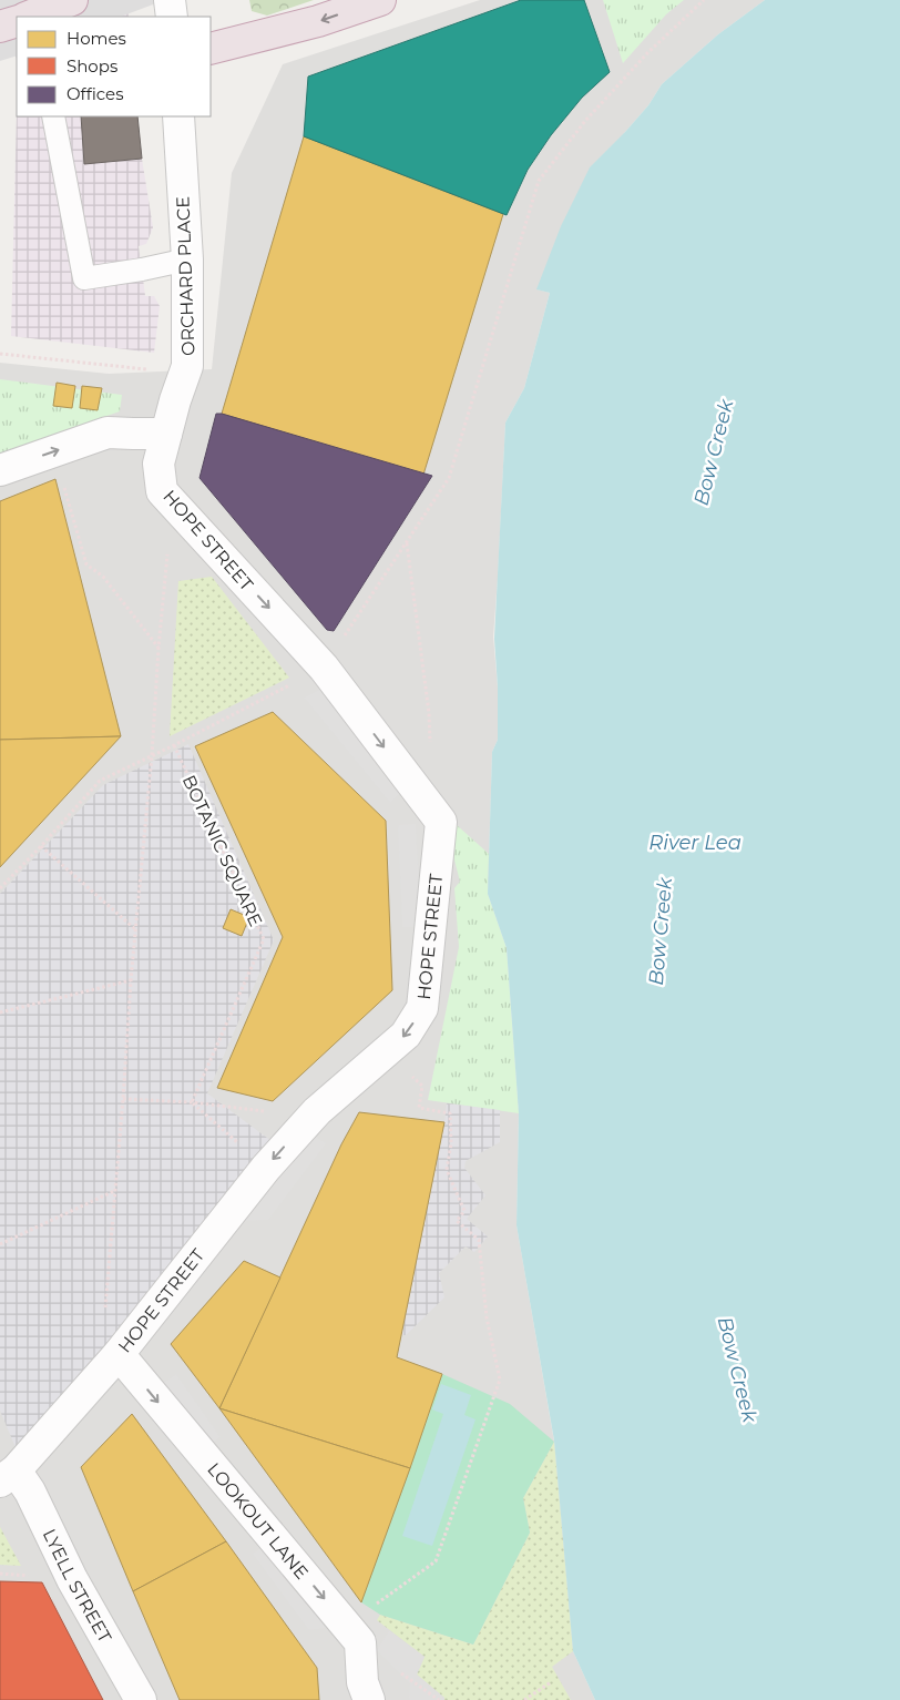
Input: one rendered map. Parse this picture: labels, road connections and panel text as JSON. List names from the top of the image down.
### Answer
{
  "streets": {
    "street": [
      "ORCHARD PLACE",
      "HOPE STREET",
      "LOOKOUT LANE",
      "LYELL STREET"
    ],
    "path": ["BOTANIC SQUARE"]
  },
  "crossings": [
    ["ORCHARD PLACE", "HOPE STREET"],
    ["HOPE STREET", "LOOKOUT LANE"],
    ["HOPE STREET", "LYELL STREET"]
  ],
  "one_way": ["HOPE STREET", "LOOKOUT LANE"],
  "water": ["Bow Creek", "River Lea"],
  "legend": ["Homes", "Shops", "Offices"]
}
